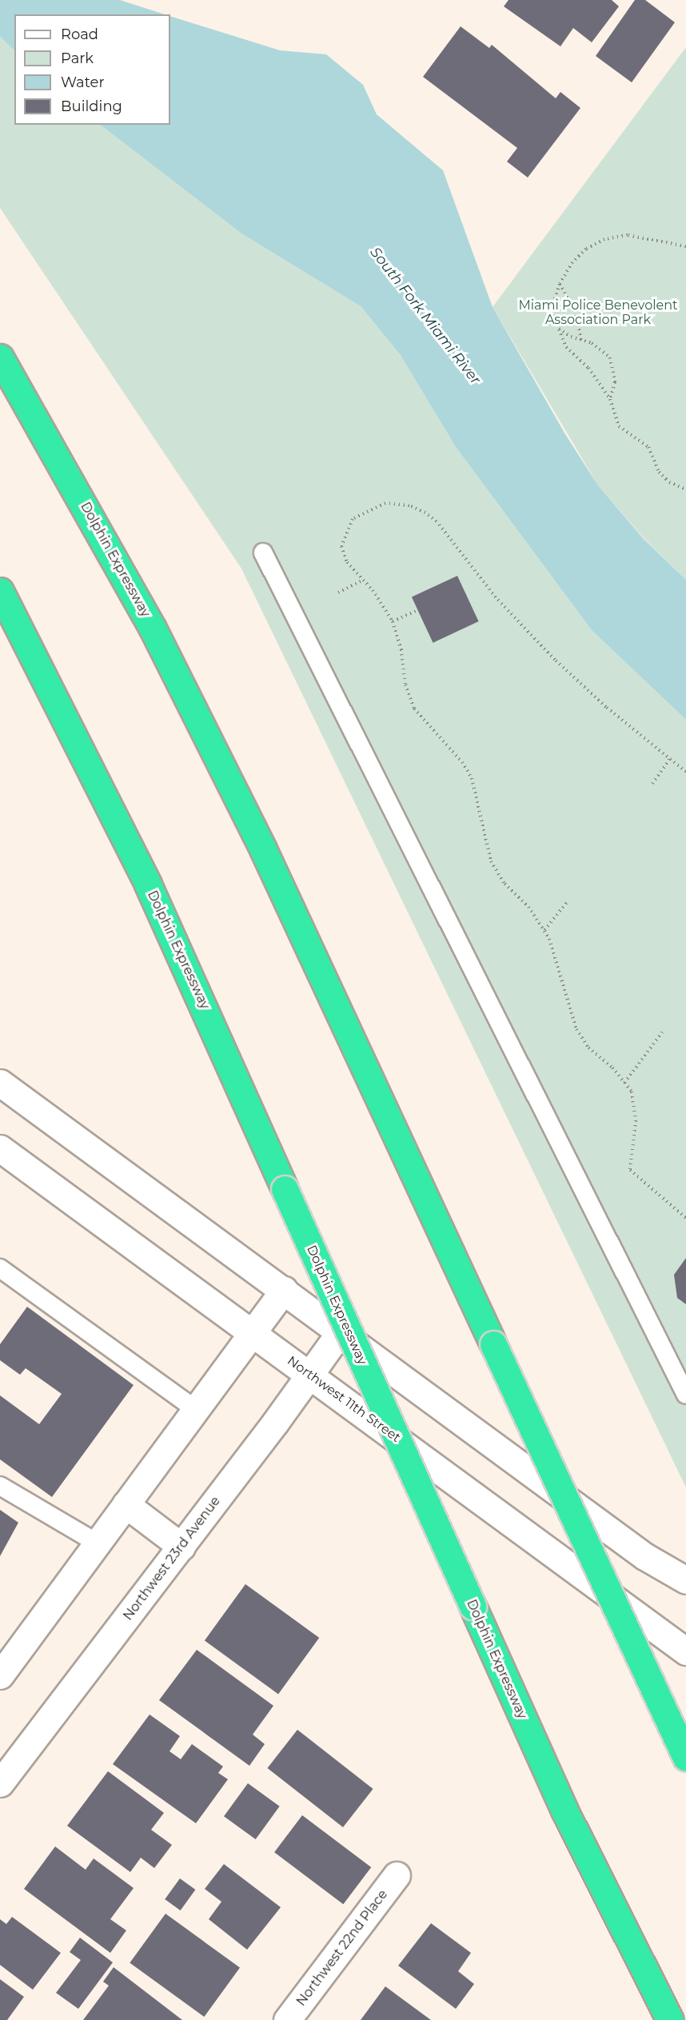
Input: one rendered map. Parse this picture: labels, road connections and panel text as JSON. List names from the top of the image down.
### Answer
{
  "streets": {
    "highway": ["Dolphin Expressway"],
    "street": ["Northwest 11th Street", "Northwest 23rd Avenue", "Northwest 22nd Place"]
  },
  "crossings": [
    ["Northwest 11th Street", "Northwest 23rd Avenue"]
  ],
  "water": ["South Fork Miami River"],
  "parks": ["Miami Police Benevolent Association Park"],
  "legend": [
    "Road",
    "Park",
    "Water",
    "Building"
  ]
}
